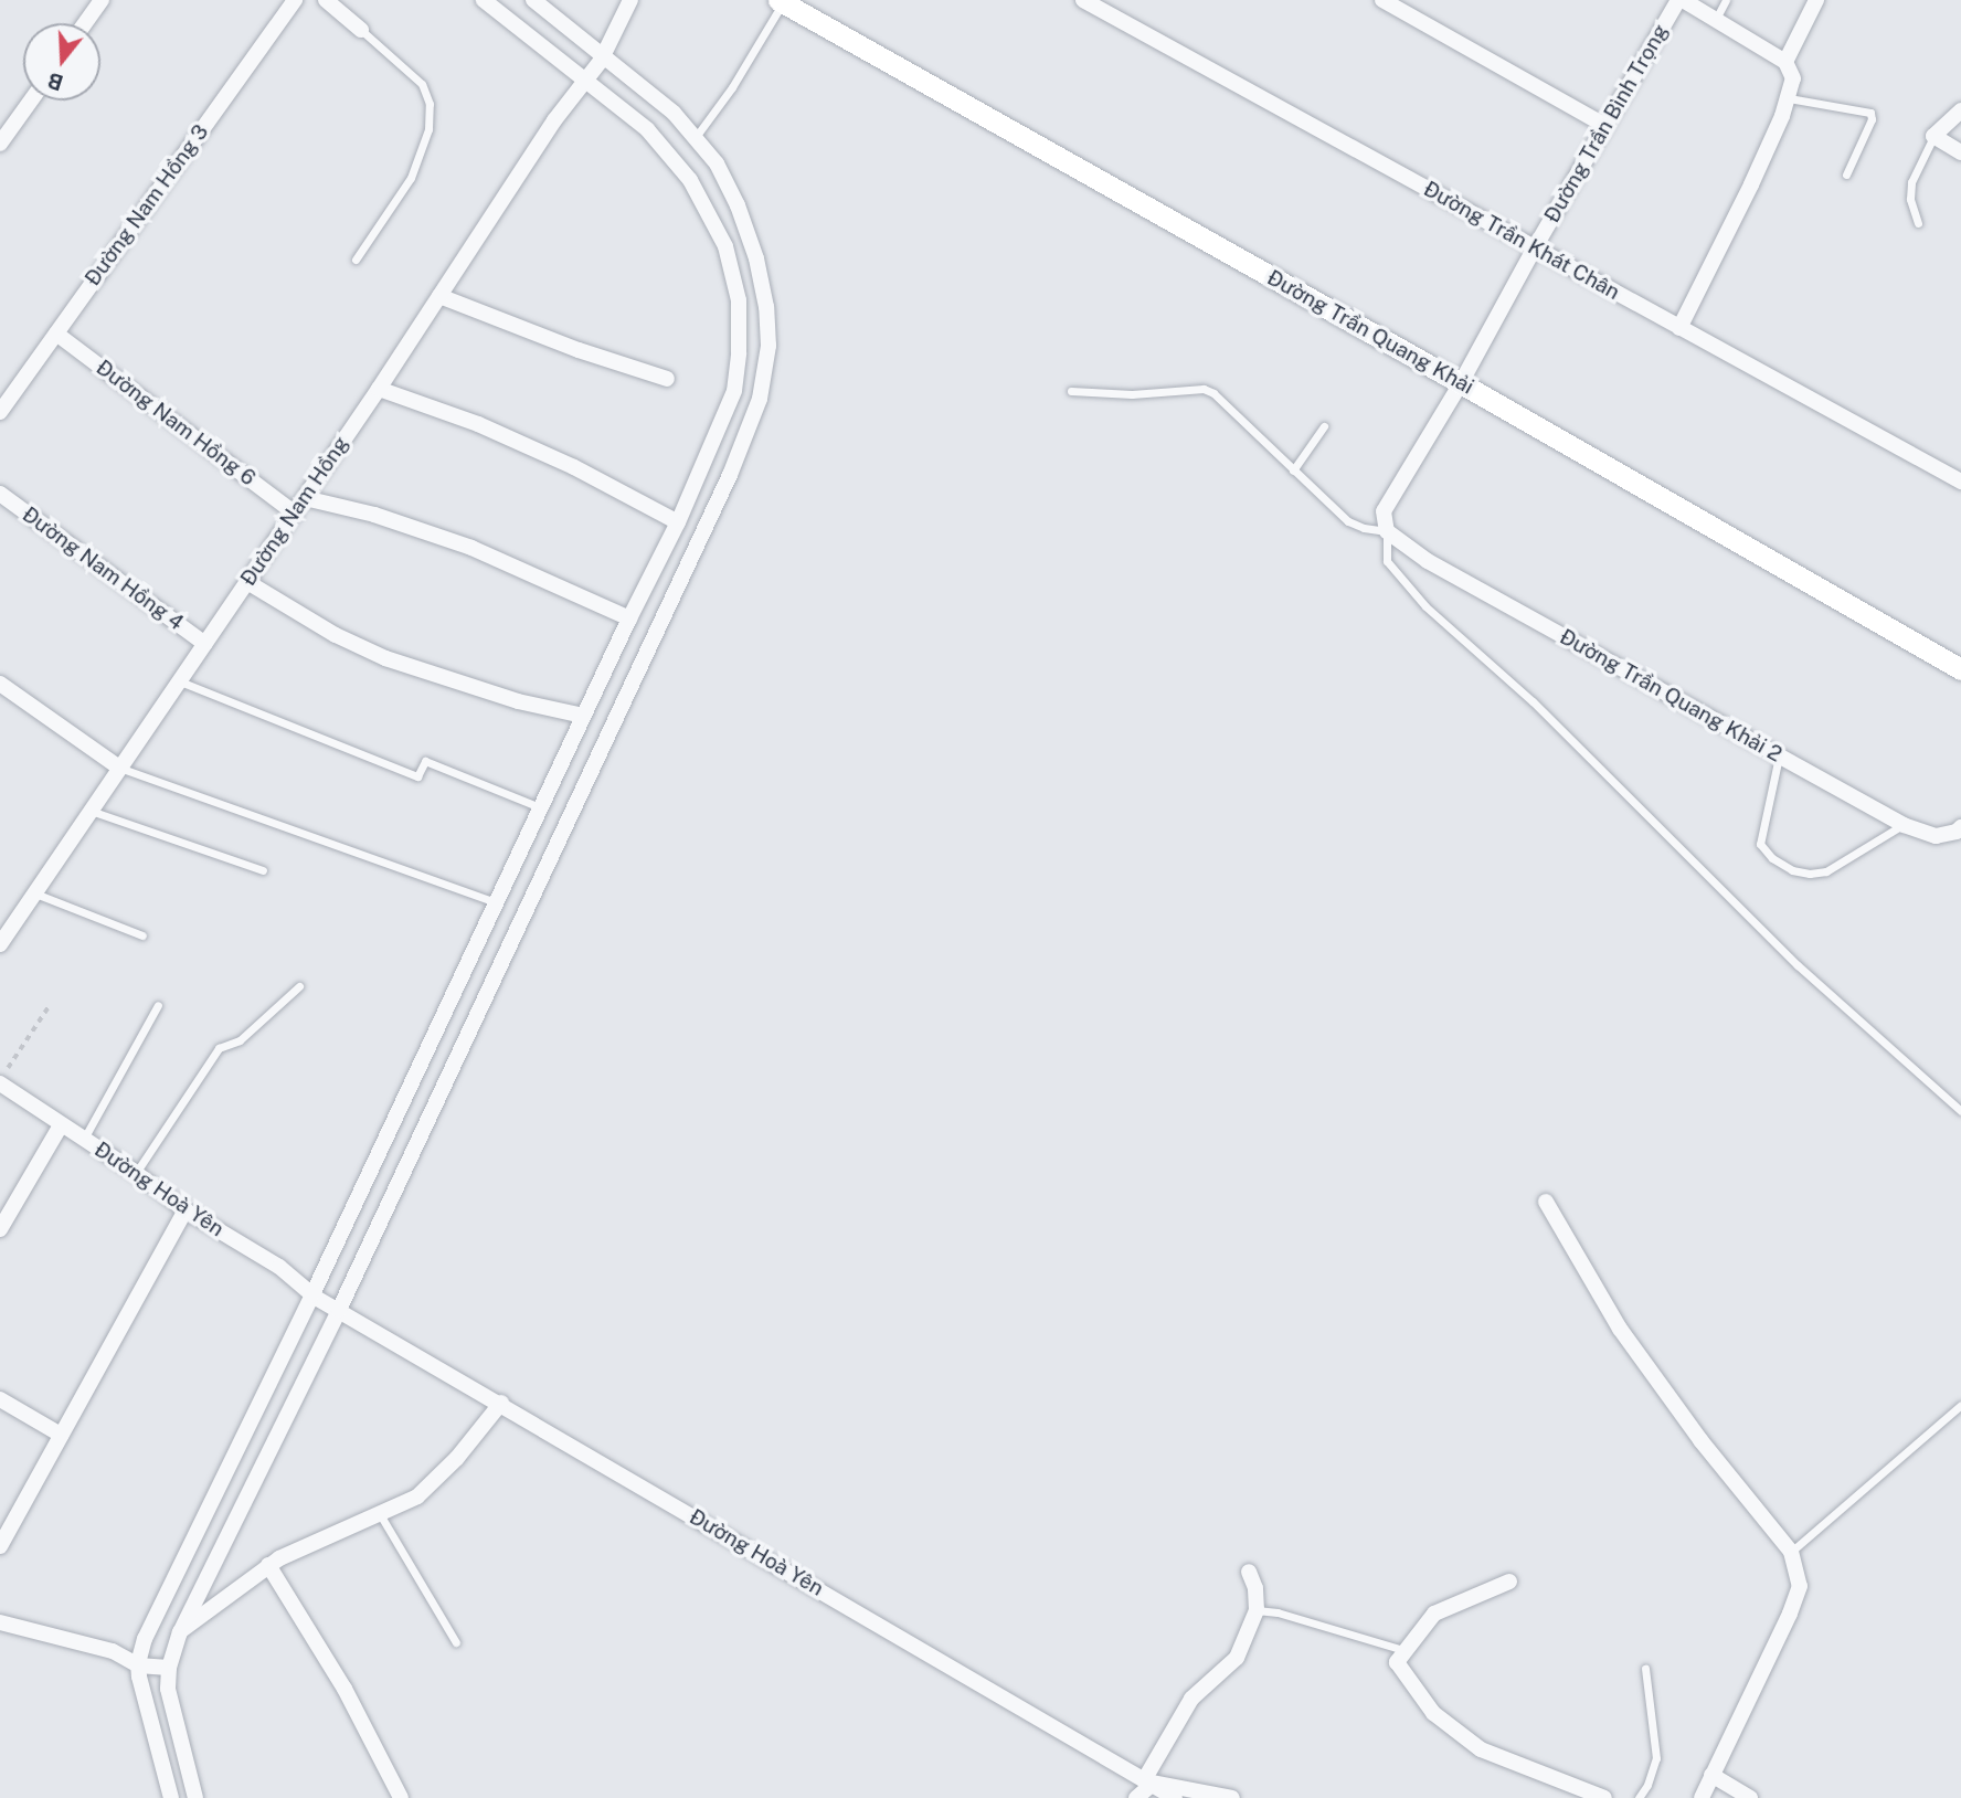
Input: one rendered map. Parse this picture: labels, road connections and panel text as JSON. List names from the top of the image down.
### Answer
{
  "streets": {
    "main road": ["Đường Trần Quang Khải"],
    "street": [
      "Đường Trần Bình Trọng",
      "Đường Nam Hồng 3",
      "Đường Trần Khát Chân",
      "Đường Nam Hồng 6",
      "Đường Nam Hồng",
      "Đường Nam Hồng 4",
      "Đường Trần Quang Khải 2",
      "Đường Hoà Yên"
    ]
  },
  "crossings": [
    ["Đường Trần Bình Trọng", "Đường Trần Khát Chân"],
    ["Đường Trần Bình Trọng", "Đường Trần Quang Khải"],
    ["Đường Trần Bình Trọng", "Đường Trần Quang Khải 2"],
    ["Đường Nam Hồng 3", "Đường Nam Hồng 6"],
    ["Đường Nam Hồng 6", "Đường Nam Hồng"],
    ["Đường Nam Hồng", "Đường Nam Hồng 4"]
  ],
  "north": "bottom"
}
